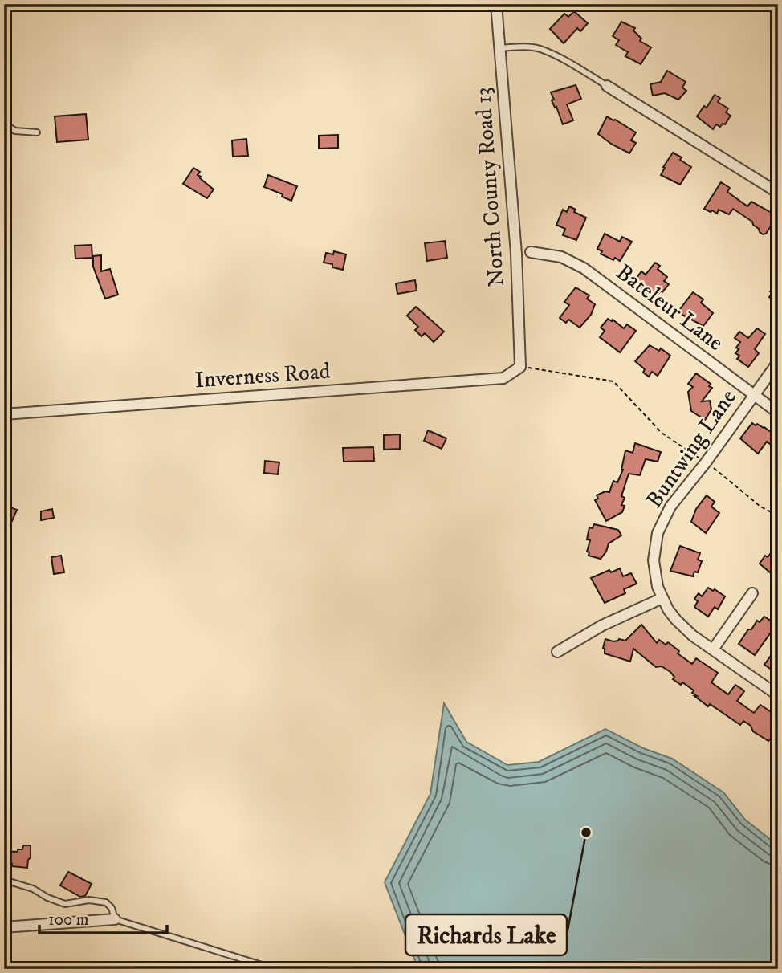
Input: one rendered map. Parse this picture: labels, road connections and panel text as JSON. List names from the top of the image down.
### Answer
{
  "streets": {
    "street": [
      "North County Road 13",
      "Bateleur Lane",
      "Inverness Road",
      "Buntwing Lane"
    ]
  },
  "crossings": [
    ["North County Road 13", "Inverness Road"],
    ["Bateleur Lane", "Buntwing Lane"]
  ],
  "places": ["Richards Lake"],
  "scale_bar": "100 m"
}
